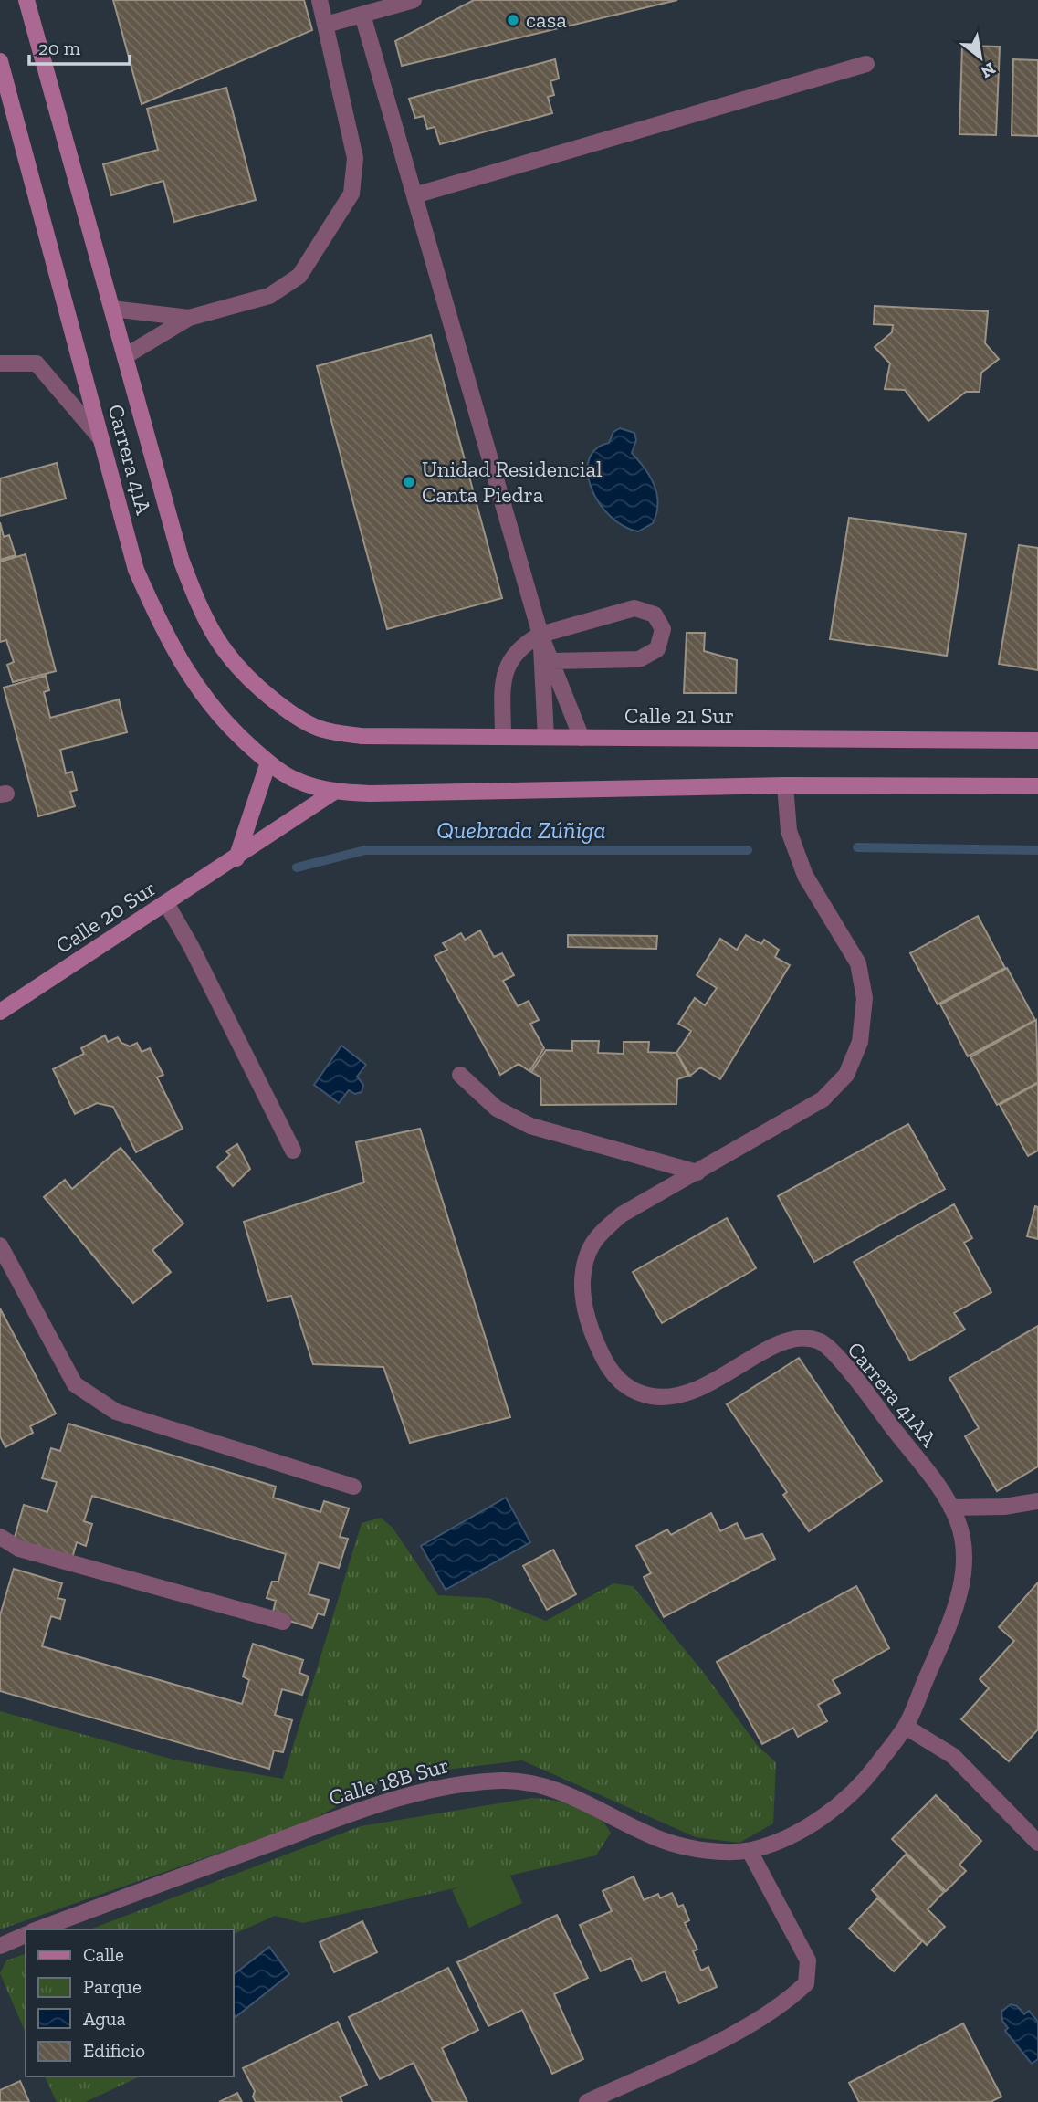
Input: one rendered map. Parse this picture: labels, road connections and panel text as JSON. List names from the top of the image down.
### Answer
{
  "streets": {
    "street": [
      "Carrera 41A",
      "Calle 21 Sur",
      "Calle 20 Sur",
      "Carrera 41AA",
      "Calle 18B Sur"
    ]
  },
  "crossings": [
    ["Carrera 41A", "Calle 21 Sur"],
    ["Carrera 41A", "Calle 20 Sur"],
    ["Carrera 41AA", "Calle 18B Sur"]
  ],
  "water": ["Quebrada Zúñiga"],
  "places": ["casa", "Unidad Residencial Canta Piedra"],
  "legend": [
    "Calle",
    "Parque",
    "Agua",
    "Edificio"
  ],
  "scale_bar": "20 m",
  "north": "bottom right"
}
